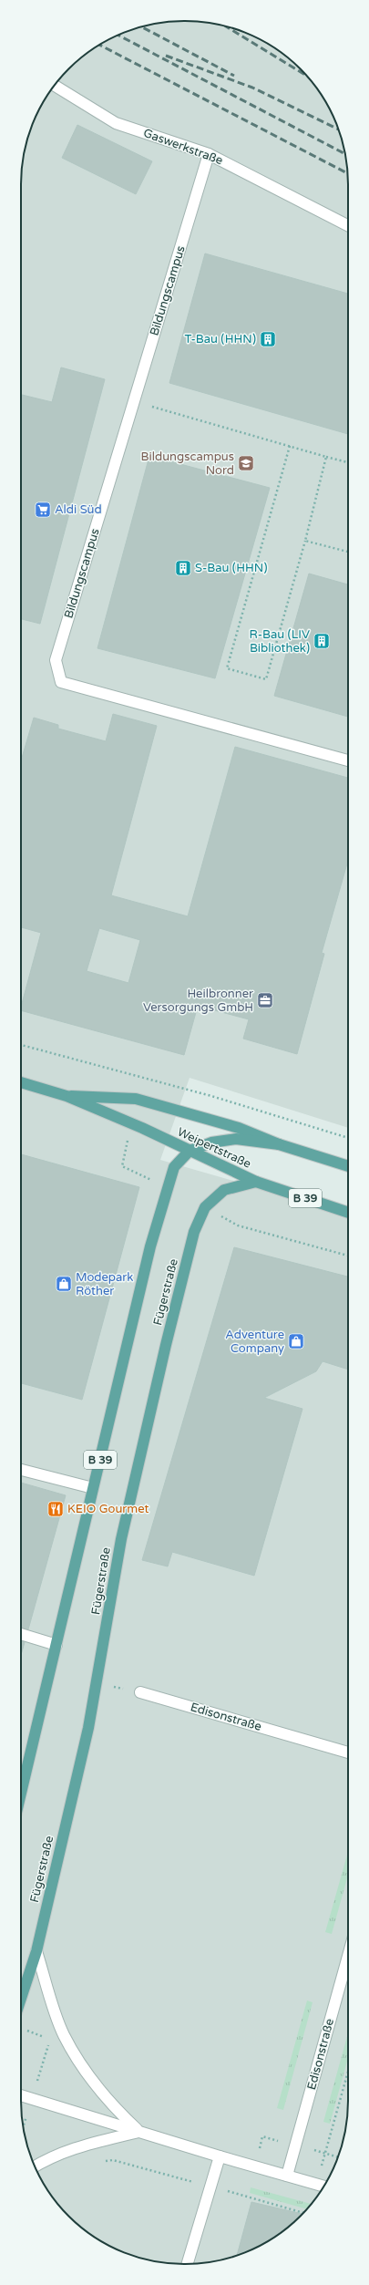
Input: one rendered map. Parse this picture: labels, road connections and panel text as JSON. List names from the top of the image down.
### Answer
{
  "streets": {
    "main road": ["Weipertstraße", "B 39", "Fügerstraße"],
    "street": ["Gaswerkstraße", "Bildungscampus", "Edisonstraße"]
  },
  "crossings": [
    ["Gaswerkstraße", "Bildungscampus"],
    ["Weipertstraße", "B 39"],
    ["Weipertstraße", "Fügerstraße"]
  ],
  "places": {
    "building": ["T-Bau (HHN)", "S-Bau (HHN)", "R-Bau (LIV Bibliothek)"],
    "school or university": ["Bildungscampus Nord"],
    "supermarket": ["Aldi Süd"],
    "office": ["Heilbronner Versorgungs GmbH"],
    "shop": ["Modepark Röther", "Adventure Company"],
    "restaurant": ["KEIO Gourmet"]
  }
}
